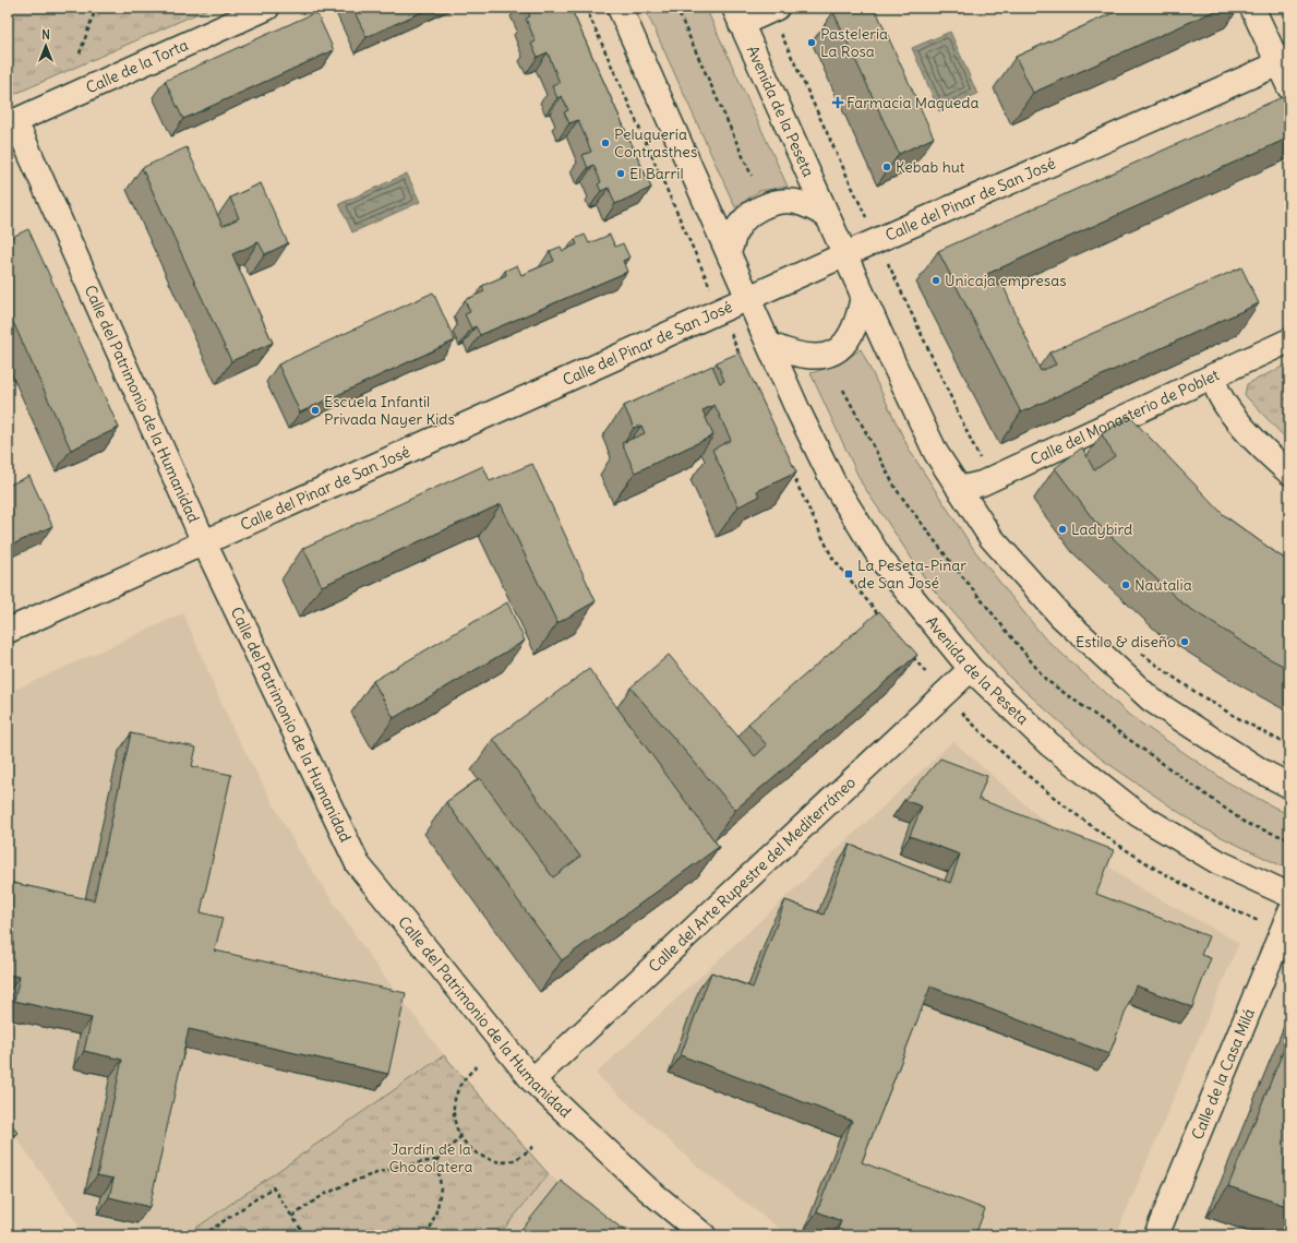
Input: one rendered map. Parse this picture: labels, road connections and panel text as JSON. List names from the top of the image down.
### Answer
{
  "streets": {
    "street": [
      "Calle de la Torta",
      "Avenida de la Peseta",
      "Calle del Pinar de San José",
      "Calle del Patrimonio de la Humanidad",
      "Calle del Monasterio de Poblet",
      "Calle del Arte Rupestre del Mediterráneo",
      "Calle de la Casa Milá"
    ]
  },
  "crossings": [
    ["Calle de la Torta", "Calle del Patrimonio de la Humanidad"],
    ["Avenida de la Peseta", "Calle del Pinar de San José"],
    ["Avenida de la Peseta", "Calle del Monasterio de Poblet"],
    ["Avenida de la Peseta", "Calle del Arte Rupestre del Mediterráneo"],
    ["Calle del Pinar de San José", "Calle del Patrimonio de la Humanidad"],
    ["Calle del Patrimonio de la Humanidad", "Calle del Arte Rupestre del Mediterráneo"]
  ],
  "parks": ["Jardín de la Chocolatera"],
  "places": {
    "other": [
      "Pastelería La Rosa",
      "Peluquería Contrasthes",
      "Kebab hut",
      "El Barril",
      "Unicaja empresas",
      "Escuela Infantil Privada Nayer Kids",
      "Ladybird",
      "Nautalia",
      "Estilo & diseño"
    ],
    "health": ["Farmacia Maqueda"],
    "transit": ["La Peseta-Pinar de San José"]
  },
  "north": "top"
}
